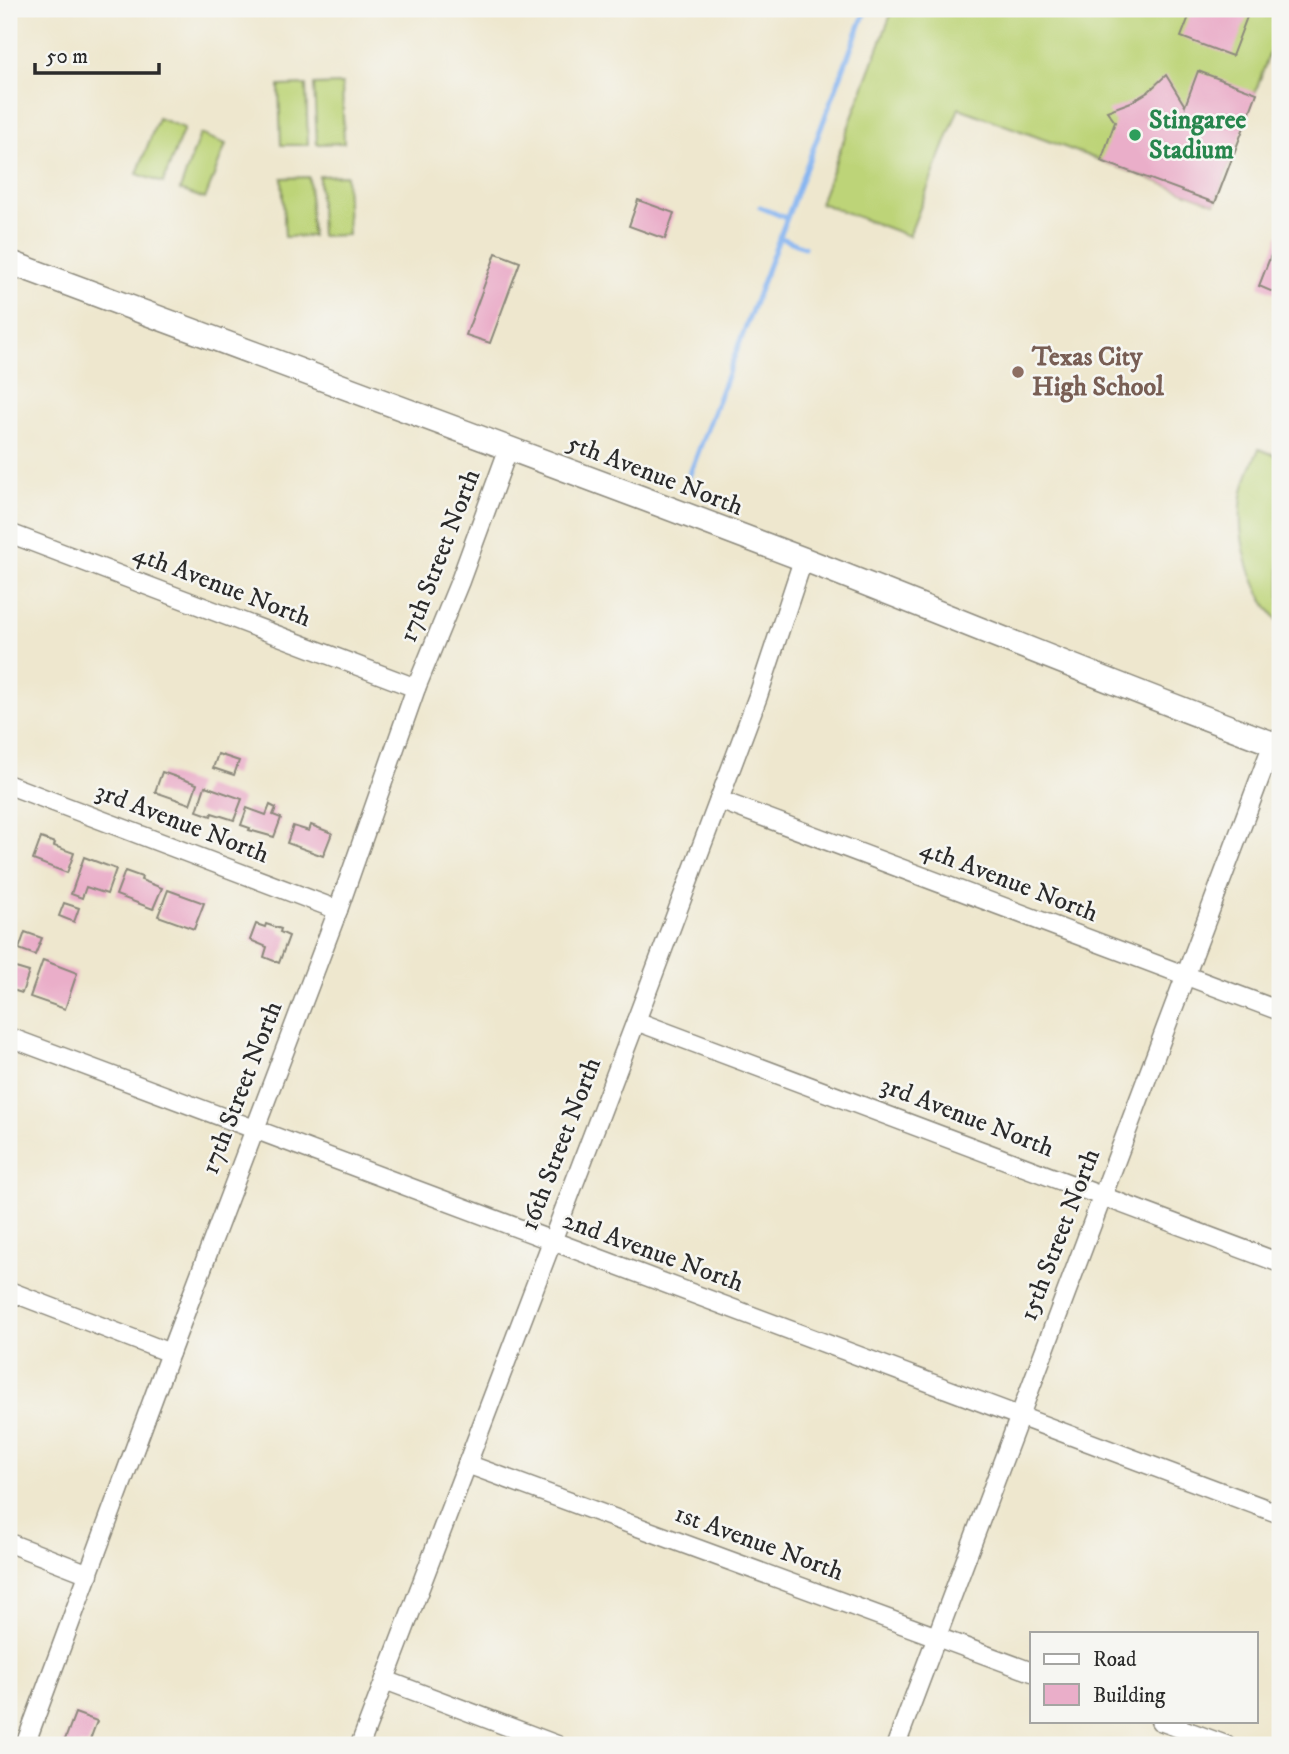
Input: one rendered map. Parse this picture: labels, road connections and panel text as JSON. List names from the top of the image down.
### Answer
{
  "streets": {
    "street": [
      "5th Avenue North",
      "17th Street North",
      "4th Avenue North",
      "3rd Avenue North",
      "16th Street North",
      "15th Street North",
      "2nd Avenue North",
      "1st Avenue North"
    ]
  },
  "crossings": [
    ["5th Avenue North", "17th Street North"],
    ["5th Avenue North", "16th Street North"],
    ["5th Avenue North", "15th Street North"],
    ["17th Street North", "4th Avenue North"],
    ["17th Street North", "3rd Avenue North"],
    ["17th Street North", "2nd Avenue North"],
    ["4th Avenue North", "16th Street North"],
    ["4th Avenue North", "15th Street North"],
    ["3rd Avenue North", "16th Street North"],
    ["3rd Avenue North", "15th Street North"],
    ["16th Street North", "2nd Avenue North"],
    ["16th Street North", "1st Avenue North"],
    ["15th Street North", "2nd Avenue North"],
    ["15th Street North", "1st Avenue North"]
  ],
  "places": ["Stingaree Stadium", "Texas City High School"],
  "legend": ["Road", "Building"],
  "scale_bar": "50 m"
}
